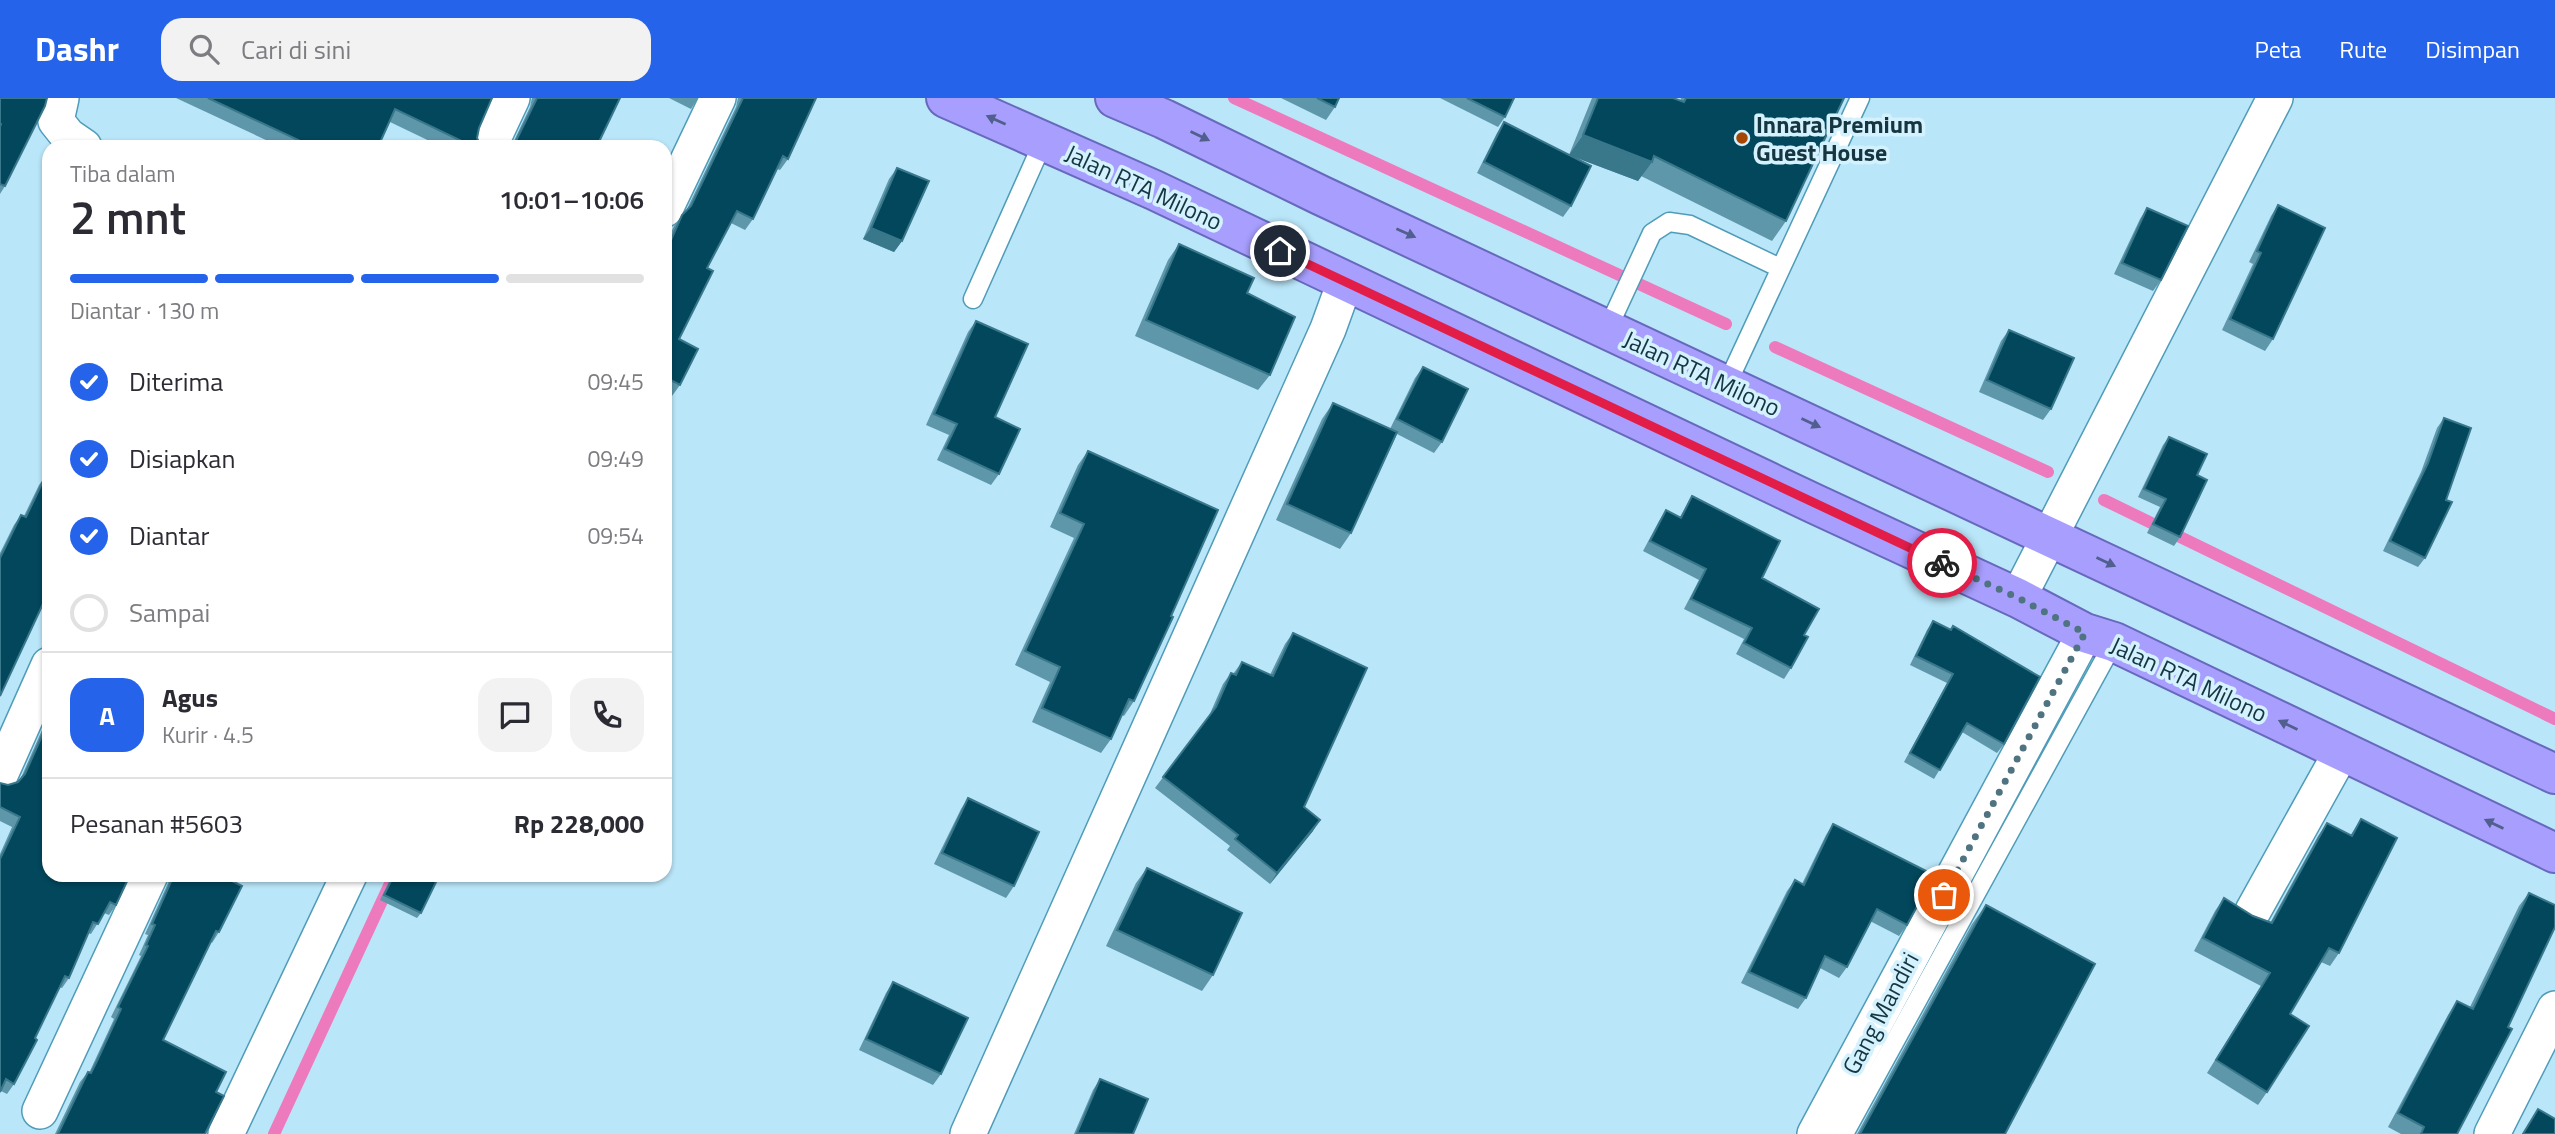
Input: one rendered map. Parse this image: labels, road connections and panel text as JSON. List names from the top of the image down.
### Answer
{
  "streets": {
    "highway": ["Jalan RTA Milono"],
    "street": ["Gang Mandiri"]
  },
  "crossings": [
    ["Jalan RTA Milono", "Gang Mandiri"]
  ],
  "places": ["Innara Premium Guest House"],
  "page": {
    "header": "Dashr",
    "search": "Cari di sini",
    "nav": ["Peta", "Rute", "Disimpan"],
    "heading": ["2 mnt", "Tiba dalam", "10:01–10:06"],
    "panel": [
      "Agus",
      "Kurir · 4.5",
      "Pesanan #5603",
      "Rp 228,000"
    ],
    "bar": "Diantar · 130 m",
    "list": [
      ["Diterima", "09:45"],
      ["Disiapkan", "09:49"],
      ["Diantar", "09:54"],
      "Sampai"
    ],
    "round": "A"
  }
}
